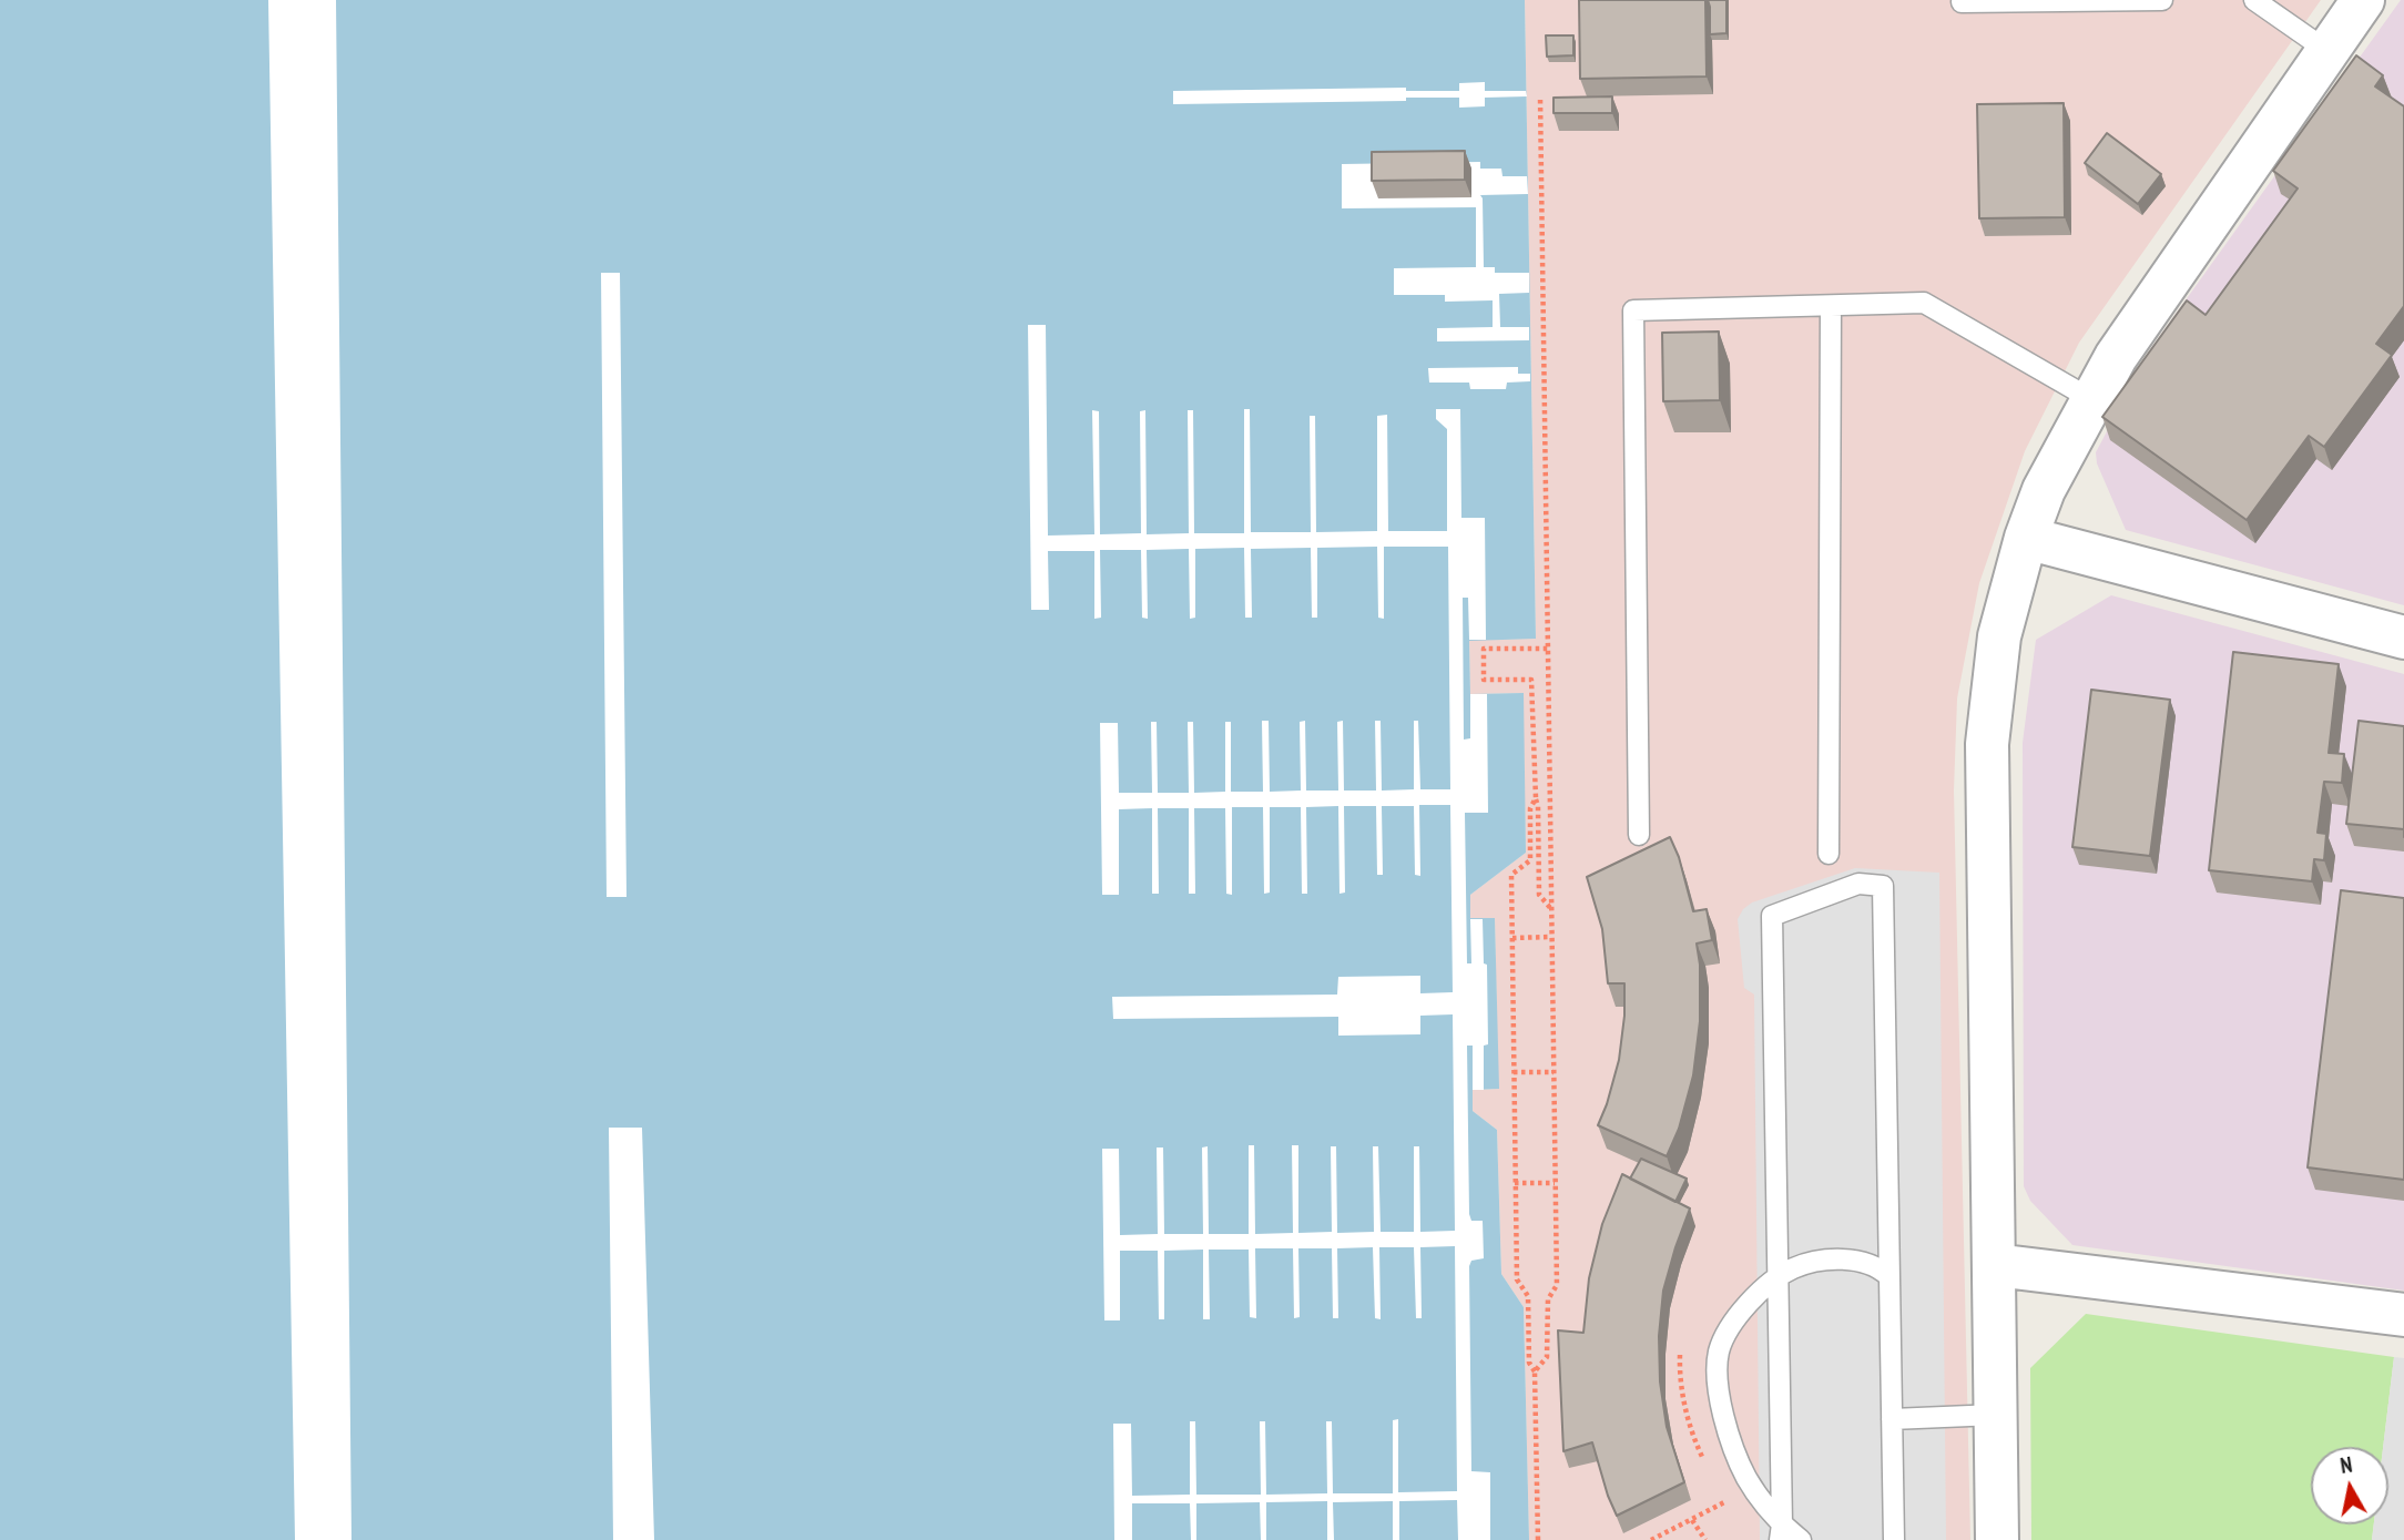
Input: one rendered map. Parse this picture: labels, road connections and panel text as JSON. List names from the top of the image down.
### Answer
{
  "north": "top"
}
